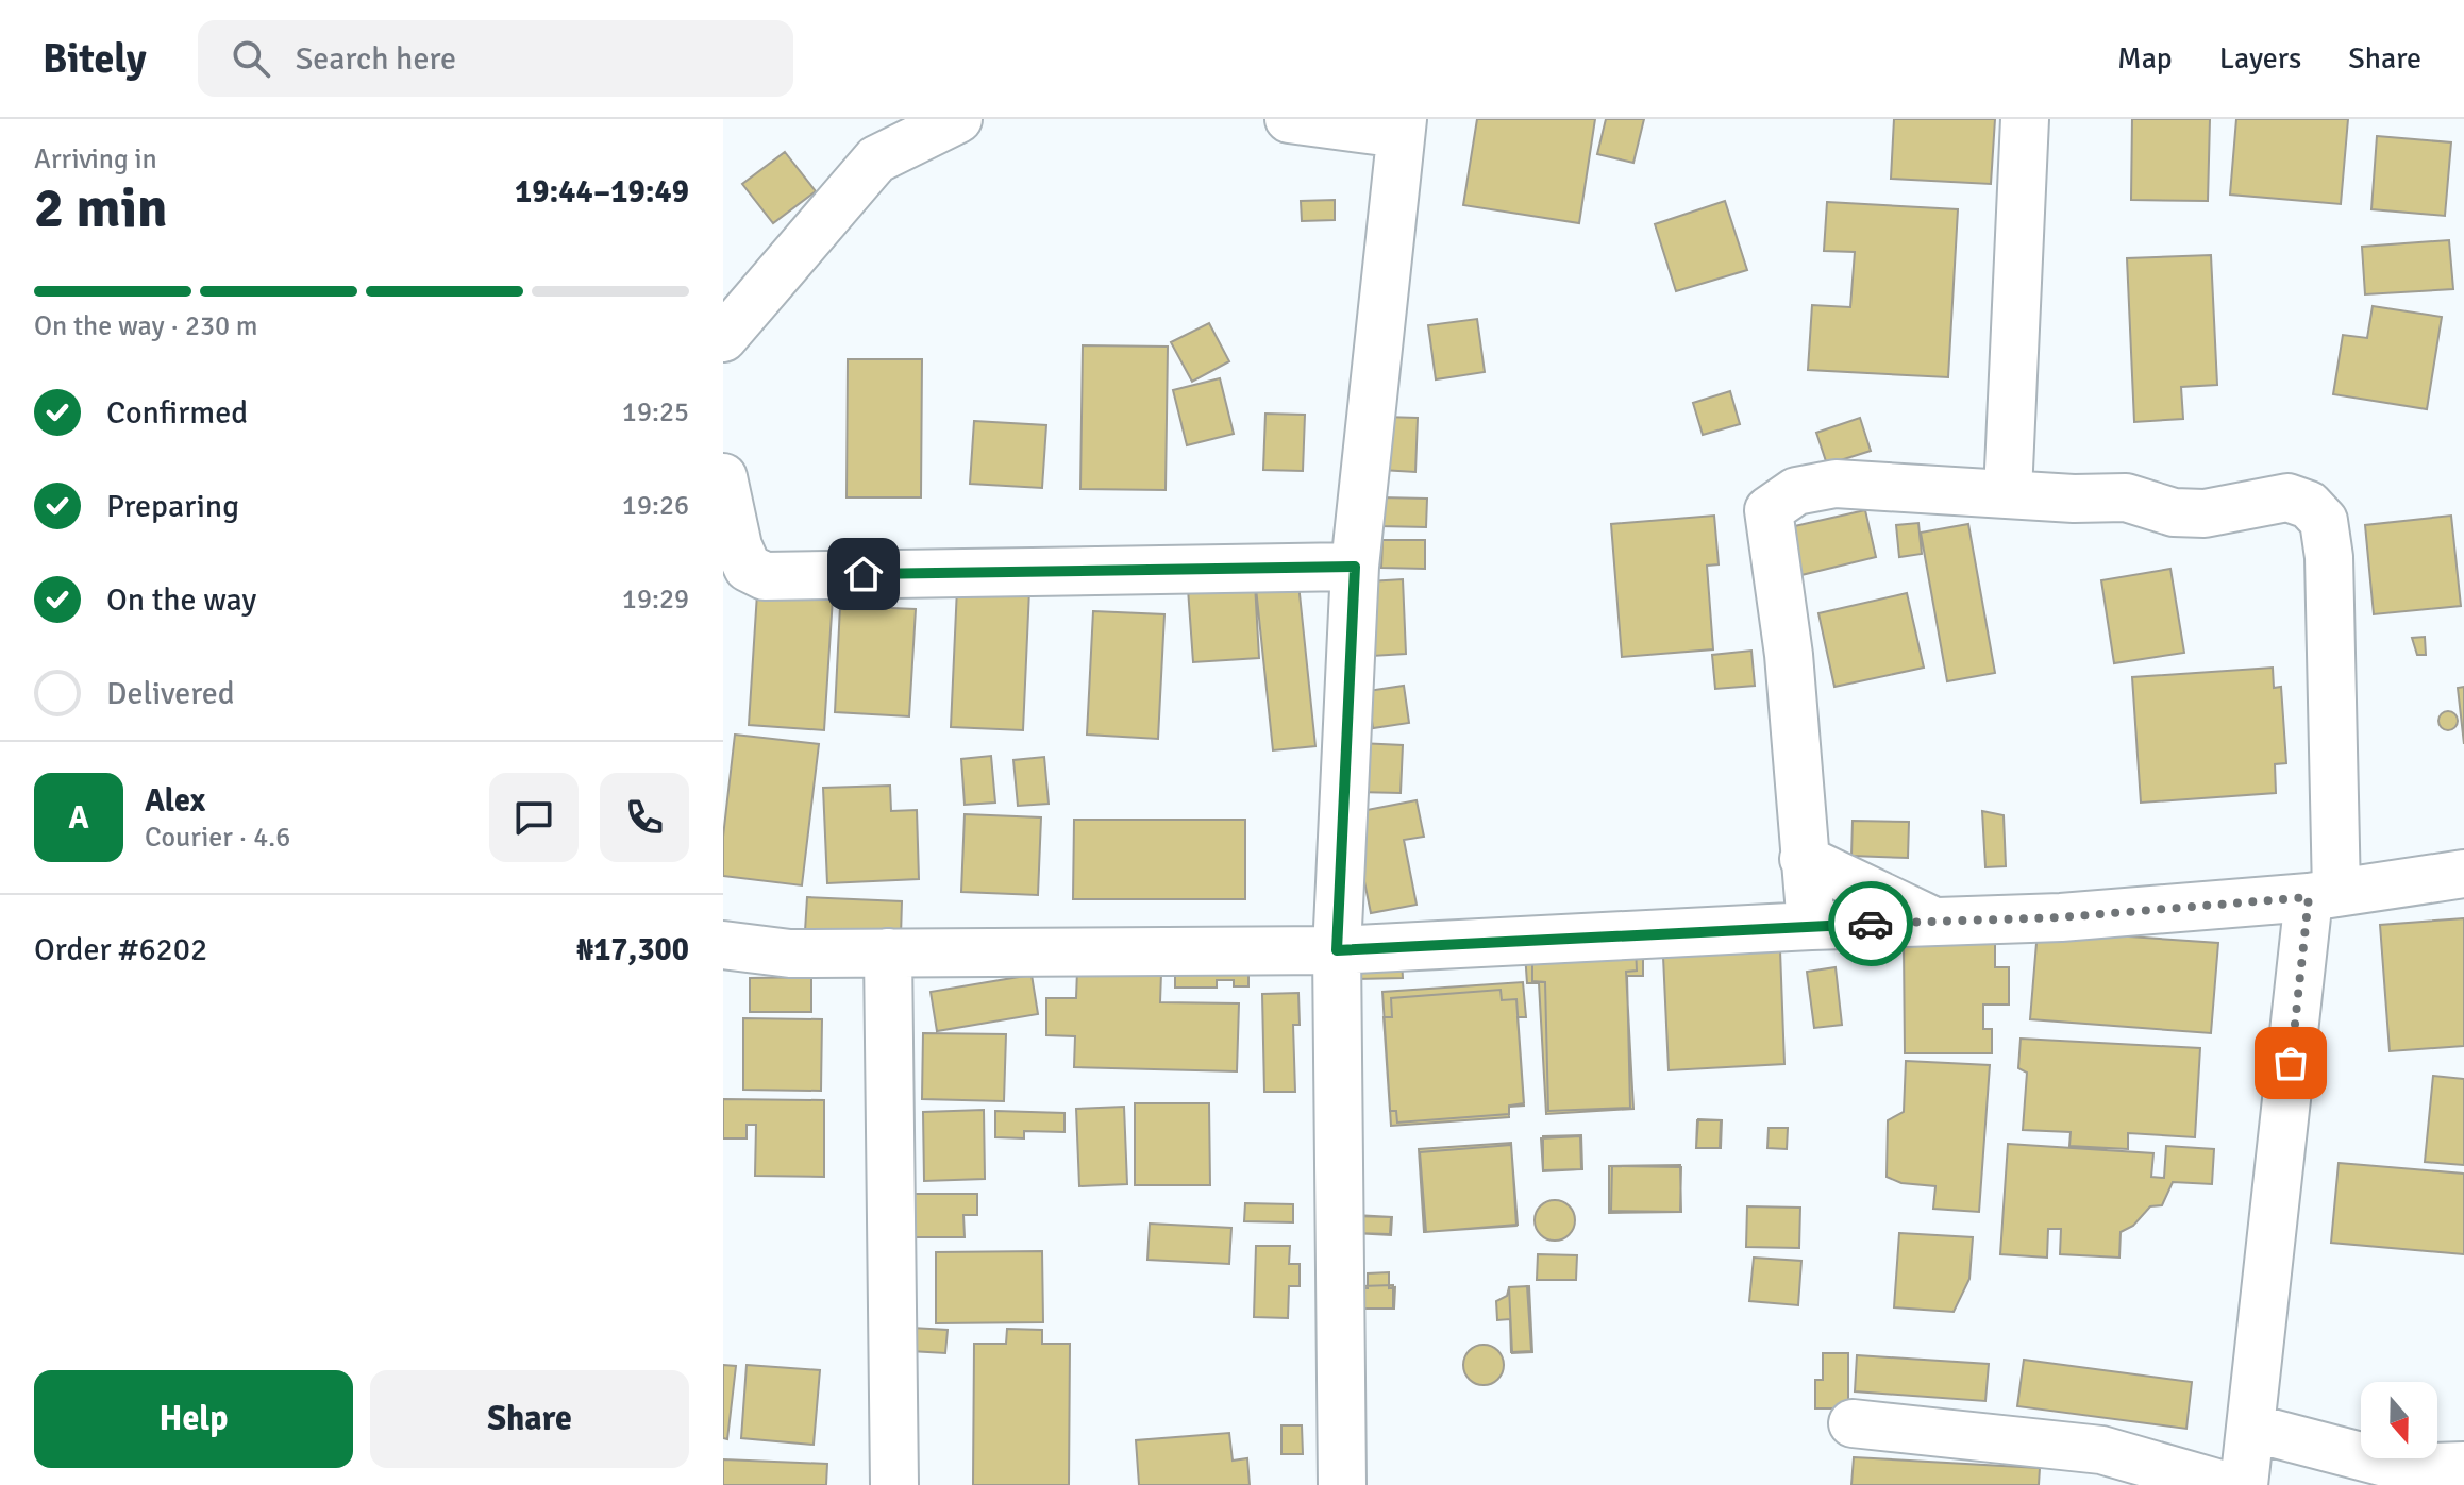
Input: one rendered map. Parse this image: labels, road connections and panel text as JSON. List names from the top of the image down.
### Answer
{
  "north": "bottom",
  "page": {
    "header": "Bitely",
    "search": "Search here",
    "nav": ["Map", "Layers", "Share"],
    "heading": ["2 min", "Arriving in", "19:44–19:49"],
    "panel": [
      "Alex",
      "Courier · 4.6",
      "Order #6202",
      "₦17,300"
    ],
    "bar": "On the way · 230 m",
    "list": [
      ["Confirmed", "19:25"],
      ["Preparing", "19:26"],
      ["On the way", "19:29"],
      "Delivered"
    ],
    "round": "A",
    "buttons": ["Help", "Share"]
  }
}
